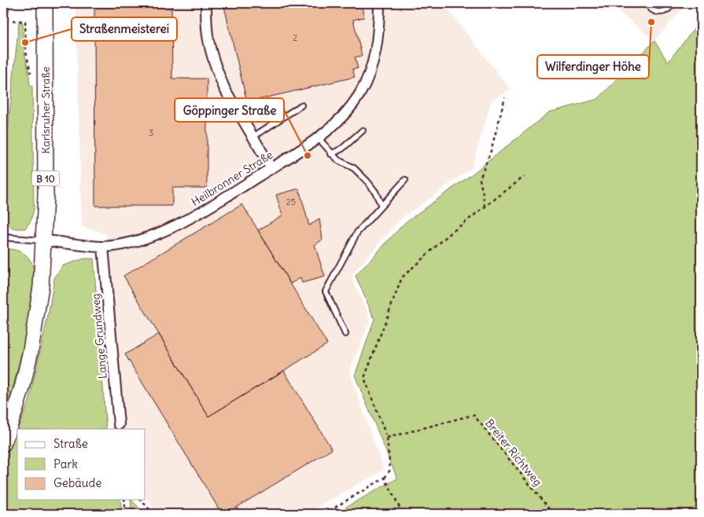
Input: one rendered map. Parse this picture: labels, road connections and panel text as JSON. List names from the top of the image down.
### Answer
{
  "streets": {
    "main road": ["Karlsruher Straße", "B 10"],
    "street": ["Heilbronner Straße", "Lange Grundweg"],
    "path": ["Breiter Richtweg"]
  },
  "crossings": [
    ["Karlsruher Straße", "B 10"],
    ["Karlsruher Straße", "Heilbronner Straße"],
    ["B 10", "Heilbronner Straße"],
    ["Heilbronner Straße", "Lange Grundweg"]
  ],
  "places": ["Wilferdinger Höhe", "Straßenmeisterei", "Göppinger Straße"],
  "house_numbers": ["2", "3", "25"],
  "legend": ["Straße", "Park", "Gebäude"]
}
